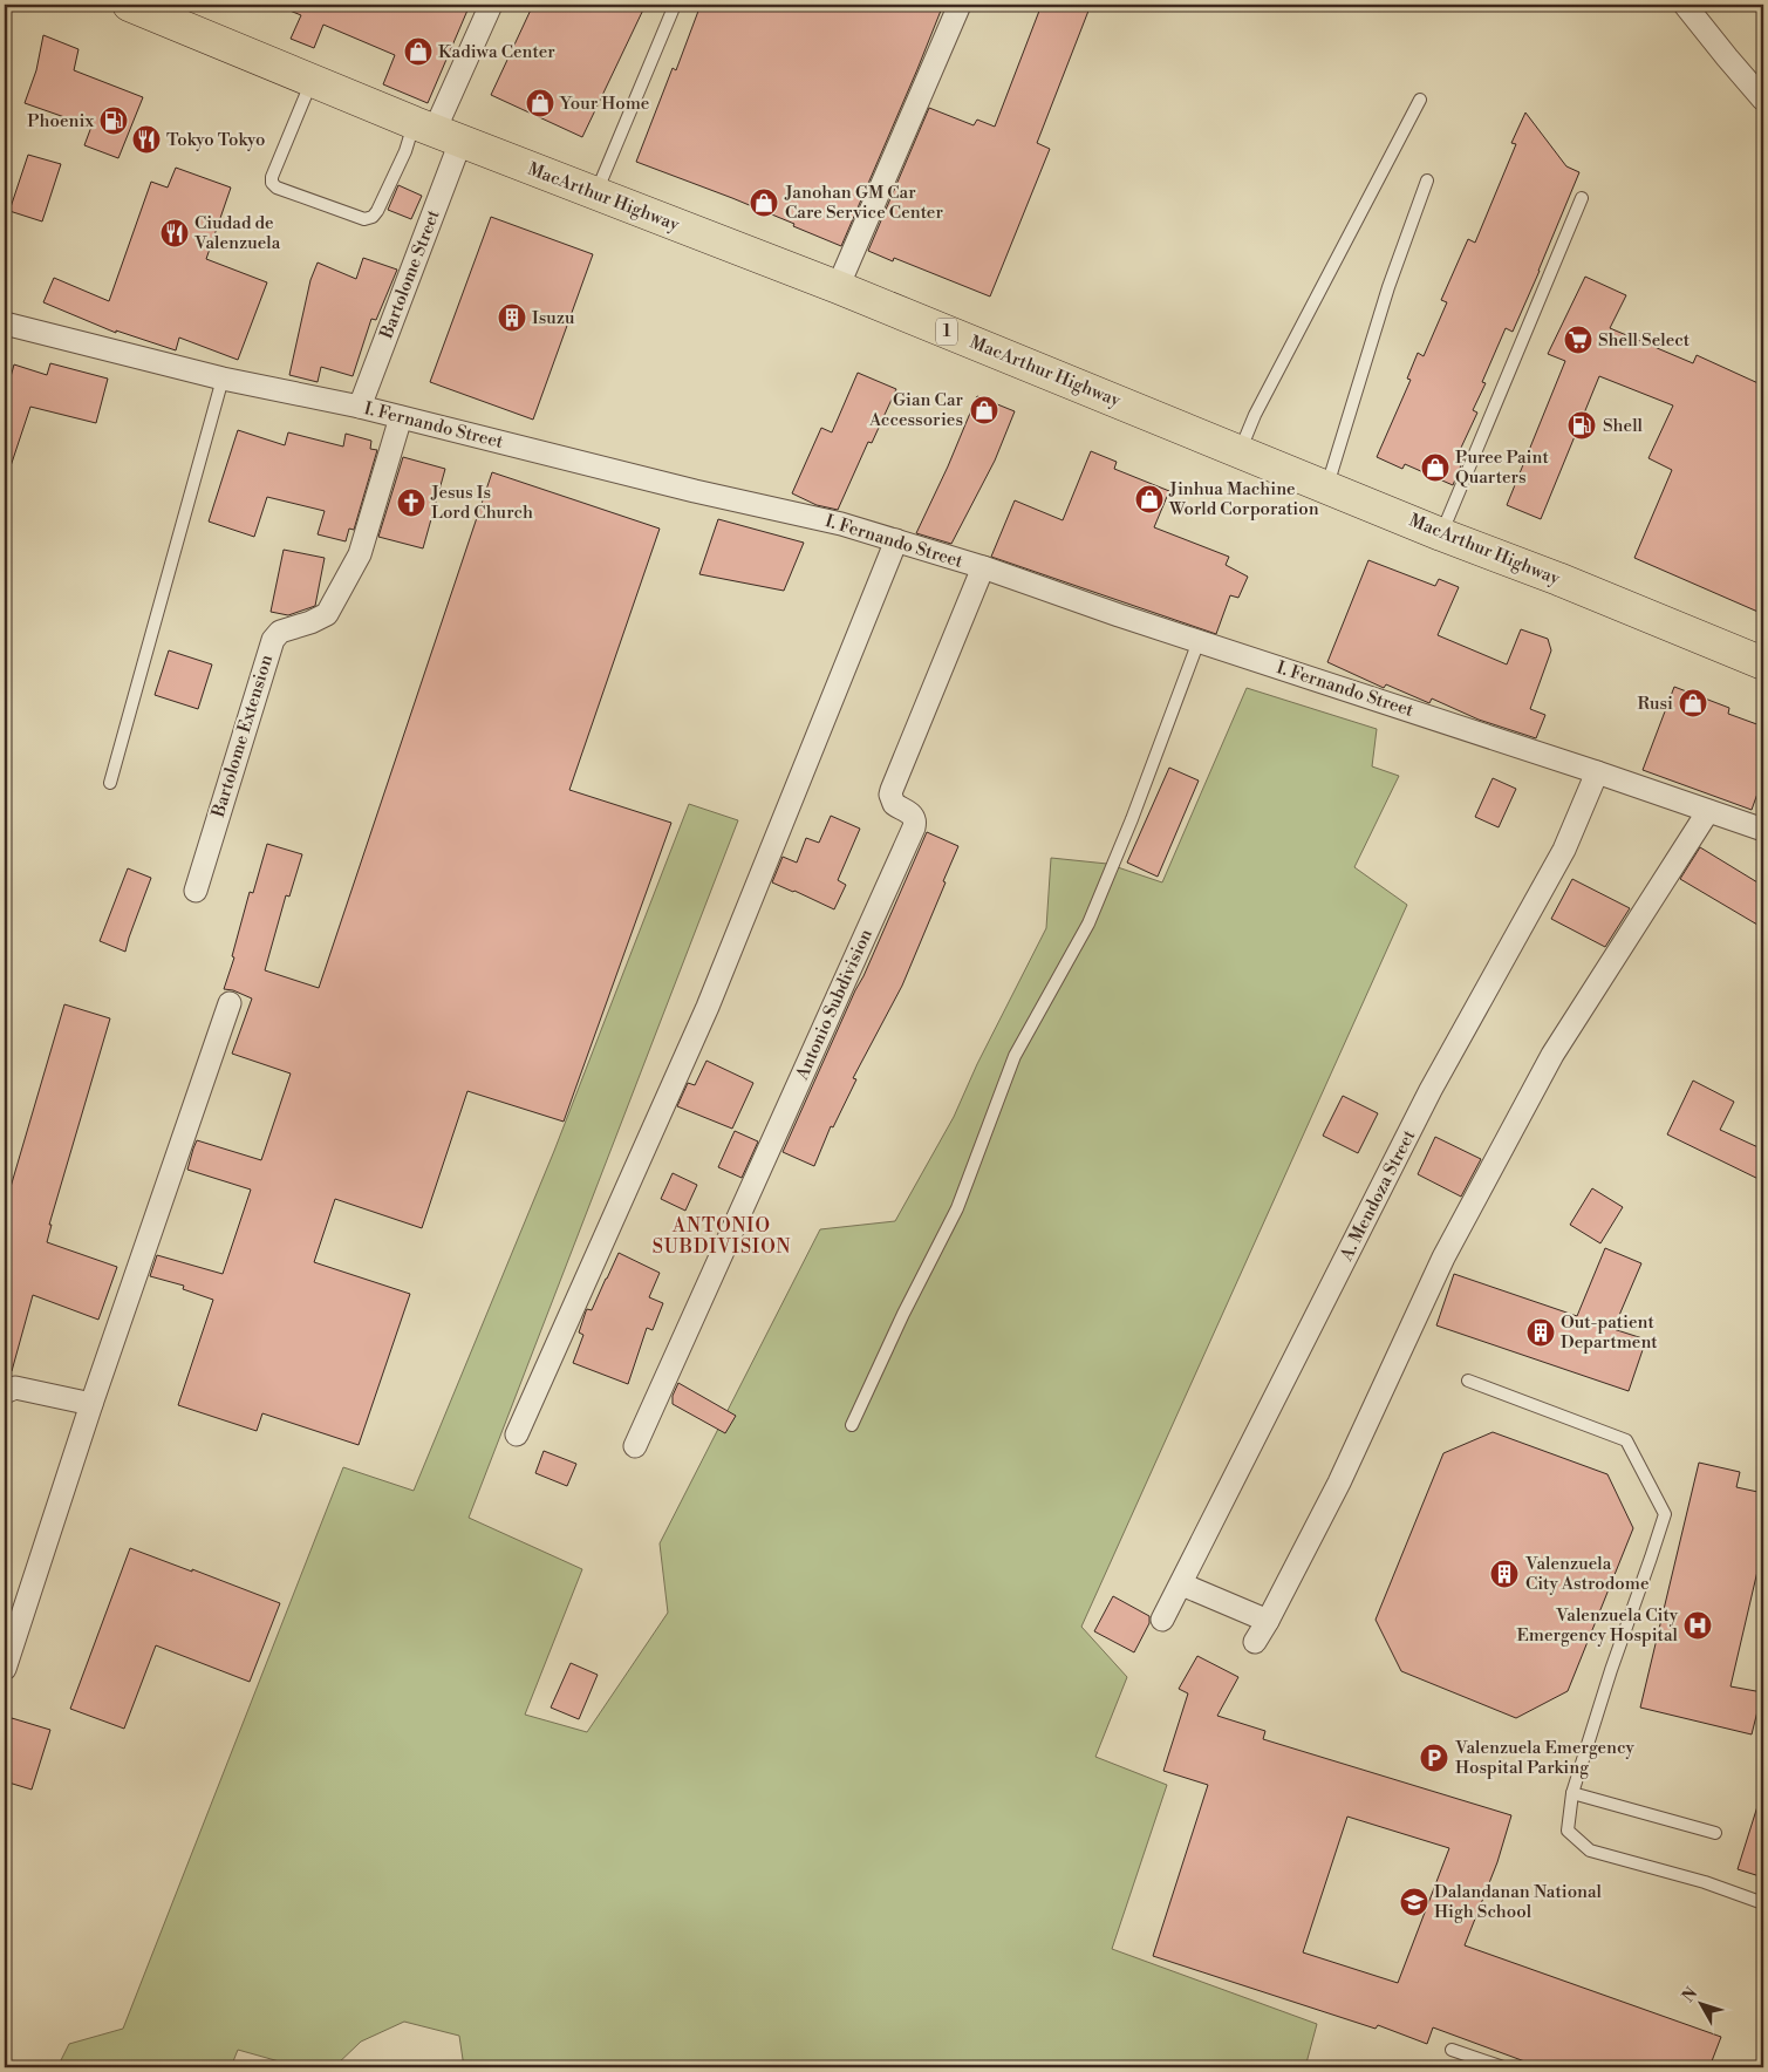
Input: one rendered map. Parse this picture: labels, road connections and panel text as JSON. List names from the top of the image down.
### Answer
{
  "streets": {
    "highway": ["MacArthur Highway", "1"],
    "street": [
      "Bartolome Street",
      "I. Fernando Street",
      "Bartolome Extension",
      "Antonio Subdivision",
      "A. Mendoza Street"
    ]
  },
  "crossings": [
    ["MacArthur Highway", "Bartolome Street"],
    ["Bartolome Street", "I. Fernando Street"],
    ["I. Fernando Street", "Bartolome Extension"],
    ["I. Fernando Street", "Antonio Subdivision"],
    ["I. Fernando Street", "A. Mendoza Street"]
  ],
  "districts": ["ANTONIO SUBDIVISION"],
  "places": {
    "shop": [
      "Kadiwa Center",
      "Your Home",
      "Janohan GM Car Care Service Center",
      "Gian Car Accessories",
      "Puree Paint Quarters",
      "Jinhua Machine World Corporation",
      "Rusi"
    ],
    "fuel station": ["Phoenix", "Shell"],
    "restaurant": ["Tokyo Tokyo", "Ciudad de Valenzuela"],
    "building": ["Isuzu", "Out-patient Department", "Valenzuela City Astrodome"],
    "supermarket": ["Shell Select"],
    "church": ["Jesus Is Lord Church"],
    "hospital": ["Valenzuela City Emergency Hospital"],
    "parking": ["Valenzuela Emergency Hospital Parking"],
    "school or university": ["Dalandanan National High School"]
  },
  "north": "top left"
}
